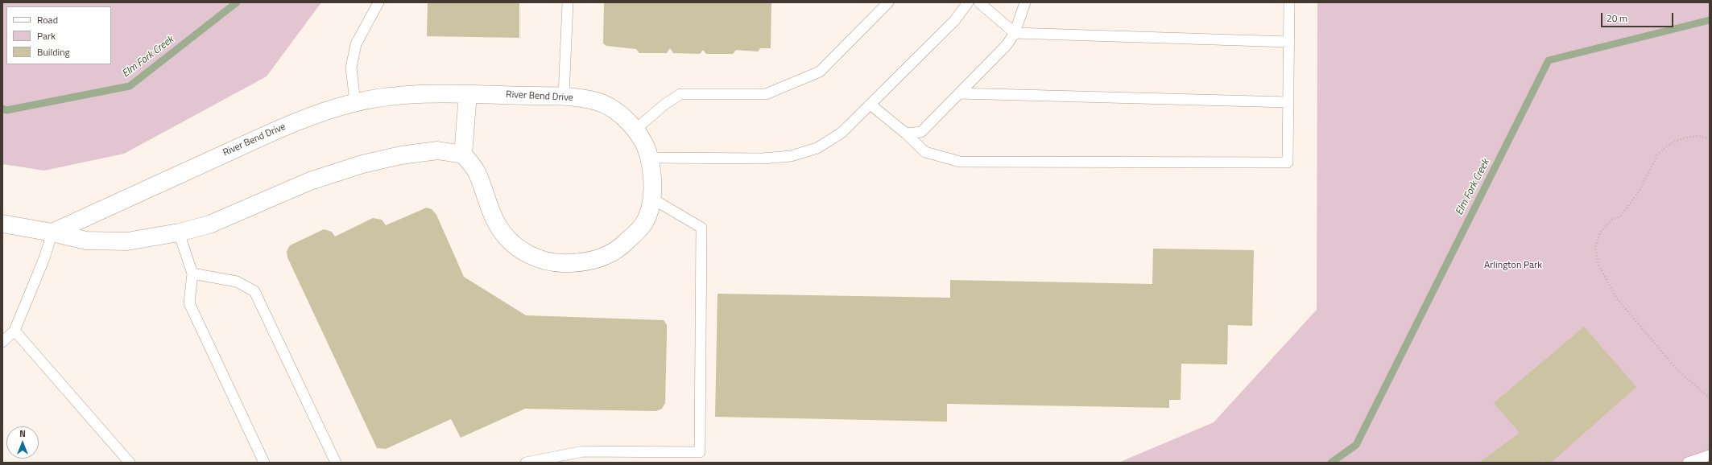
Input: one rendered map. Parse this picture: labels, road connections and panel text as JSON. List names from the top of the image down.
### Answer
{
  "streets": {
    "street": ["River Bend Drive"]
  },
  "water": ["Elm Fork Creek"],
  "parks": ["Arlington Park"],
  "legend": ["Road", "Park", "Building"],
  "scale_bar": "20 m",
  "north": "top"
}
